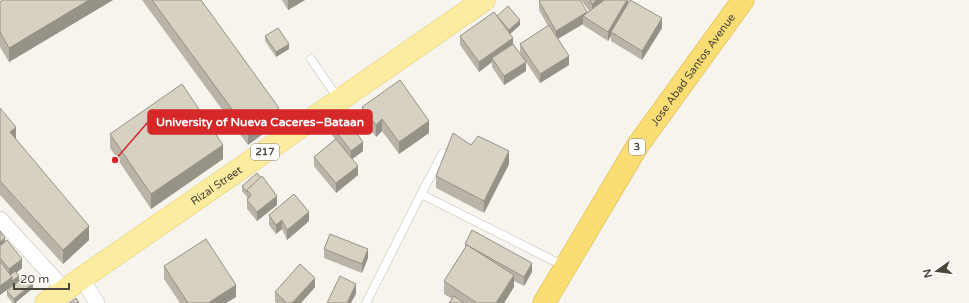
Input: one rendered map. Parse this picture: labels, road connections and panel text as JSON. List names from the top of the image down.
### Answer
{
  "streets": {
    "highway": ["Jose Abad Santos Avenue", "3"],
    "main road": ["217", "Rizal Street"]
  },
  "places": ["University of Nueva Caceres–Bataan"],
  "scale_bar": "20 m",
  "north": "left"
}
